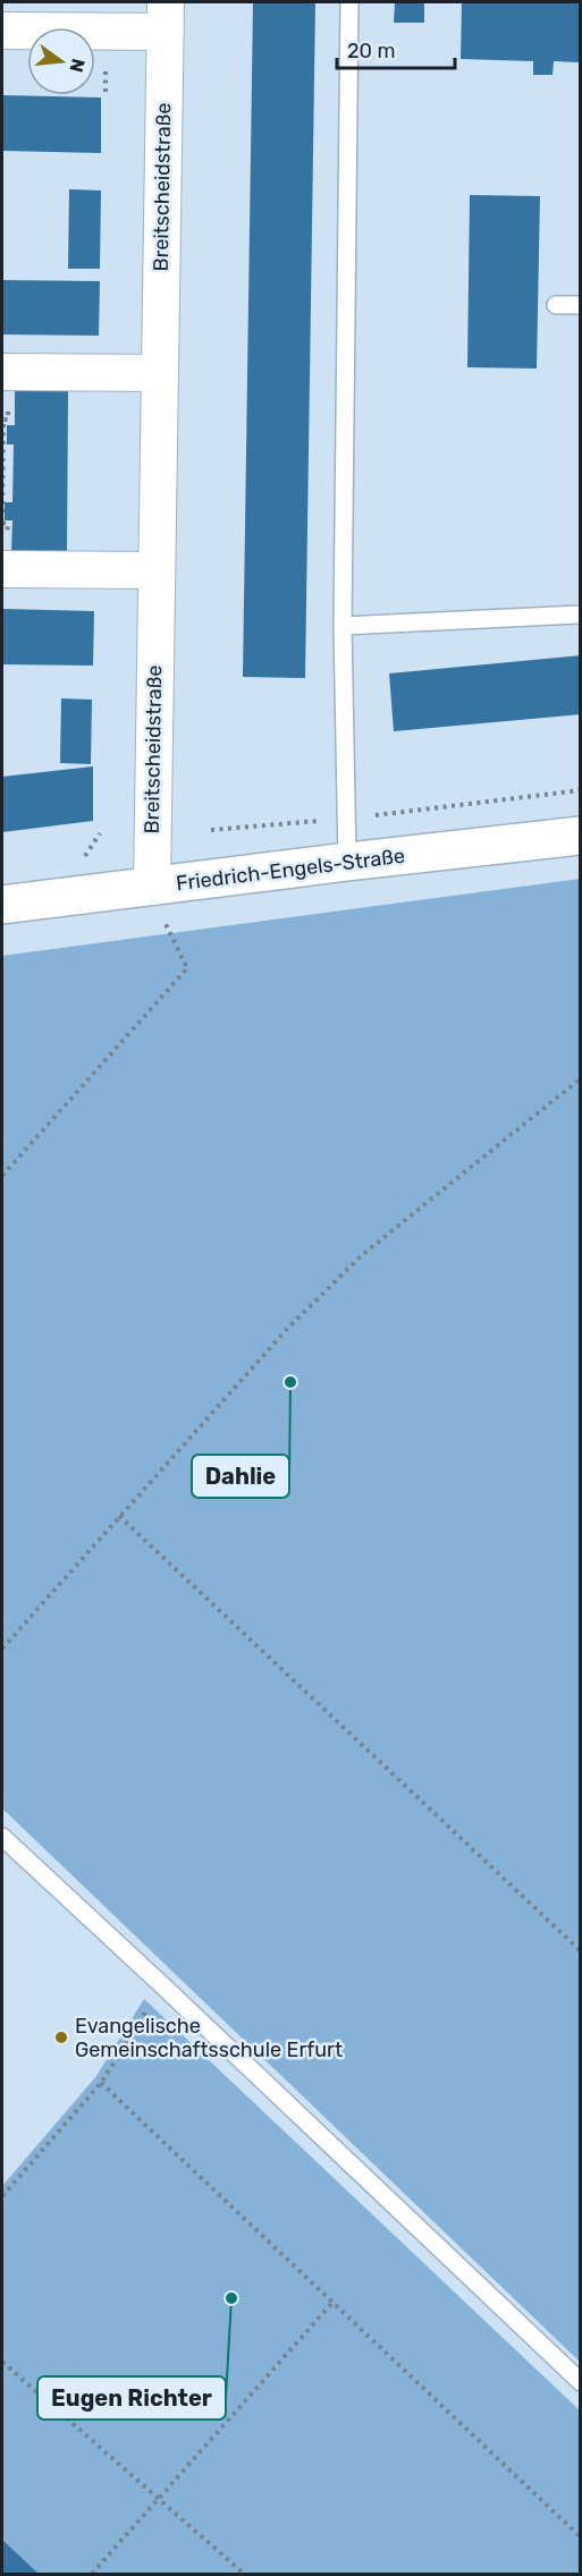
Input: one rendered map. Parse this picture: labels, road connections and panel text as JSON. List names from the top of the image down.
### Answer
{
  "streets": {
    "street": ["Breitscheidstraße", "Friedrich-Engels-Straße"]
  },
  "crossings": [
    ["Breitscheidstraße", "Friedrich-Engels-Straße"]
  ],
  "places": ["Dahlie", "Evangelische Gemeinschaftsschule Erfurt", "Eugen Richter"],
  "scale_bar": "20 m",
  "north": "right"
}
